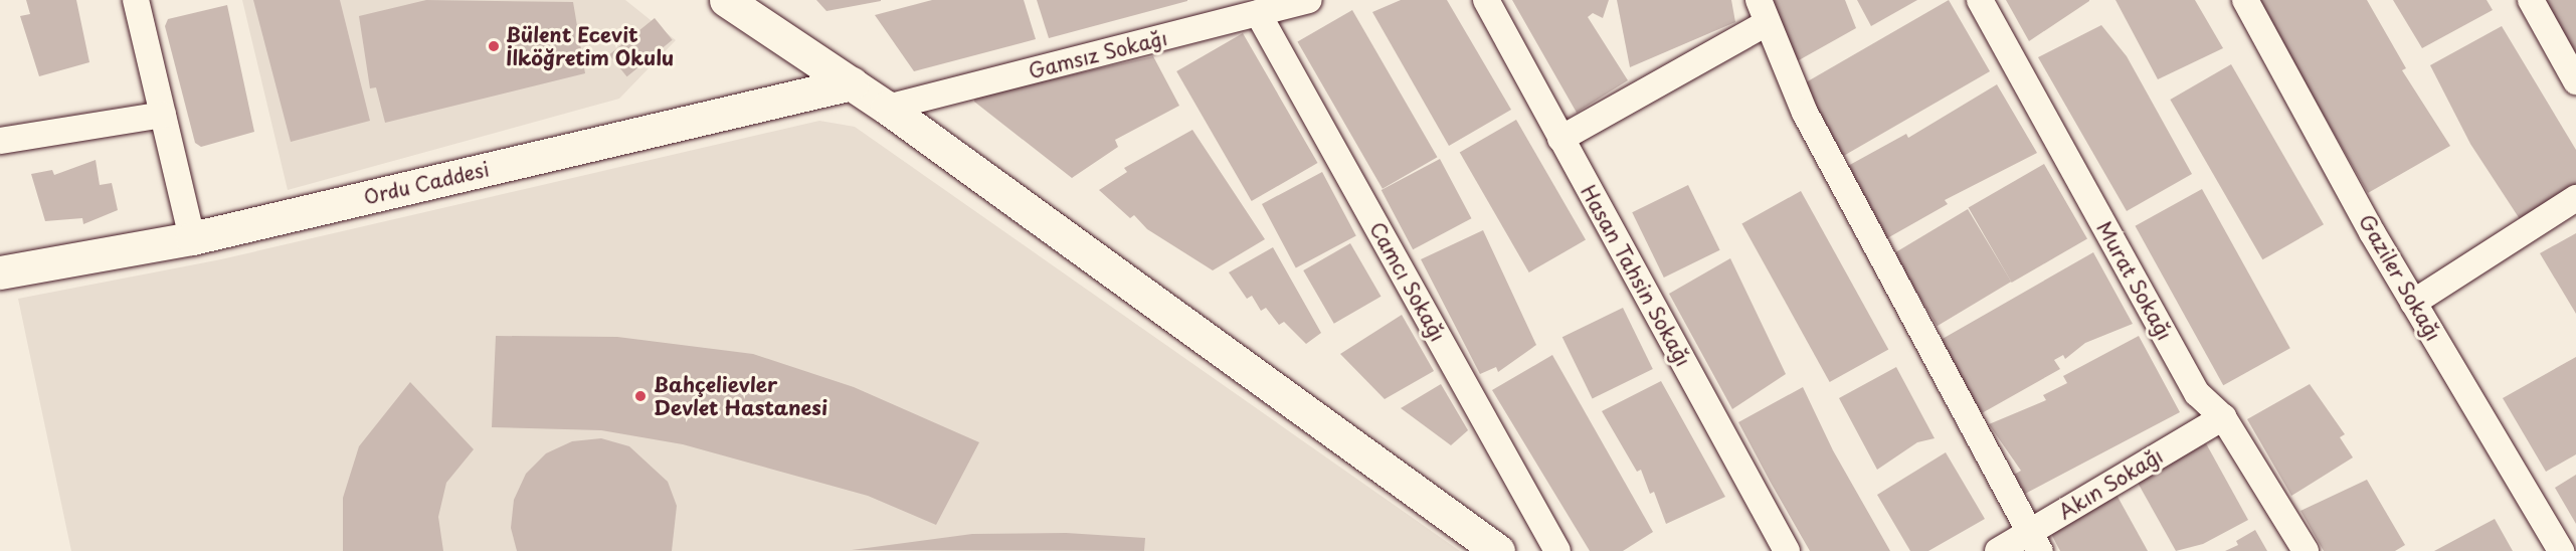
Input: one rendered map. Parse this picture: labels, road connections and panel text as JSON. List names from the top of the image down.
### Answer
{
  "streets": {
    "street": [
      "Gamsız Sokağı",
      "Ordu Caddesi",
      "Hasan Tahsin Sokağı",
      "Gaziler Sokağı",
      "Murat Sokağı",
      "Camcı Sokağı",
      "Akın Sokağı"
    ]
  },
  "crossings": [
    ["Gamsız Sokağı", "Camcı Sokağı"],
    ["Murat Sokağı", "Akın Sokağı"]
  ],
  "places": ["Bülent Ecevit İlköğretim Okulu", "Bahçelievler Devlet Hastanesi"]
}
